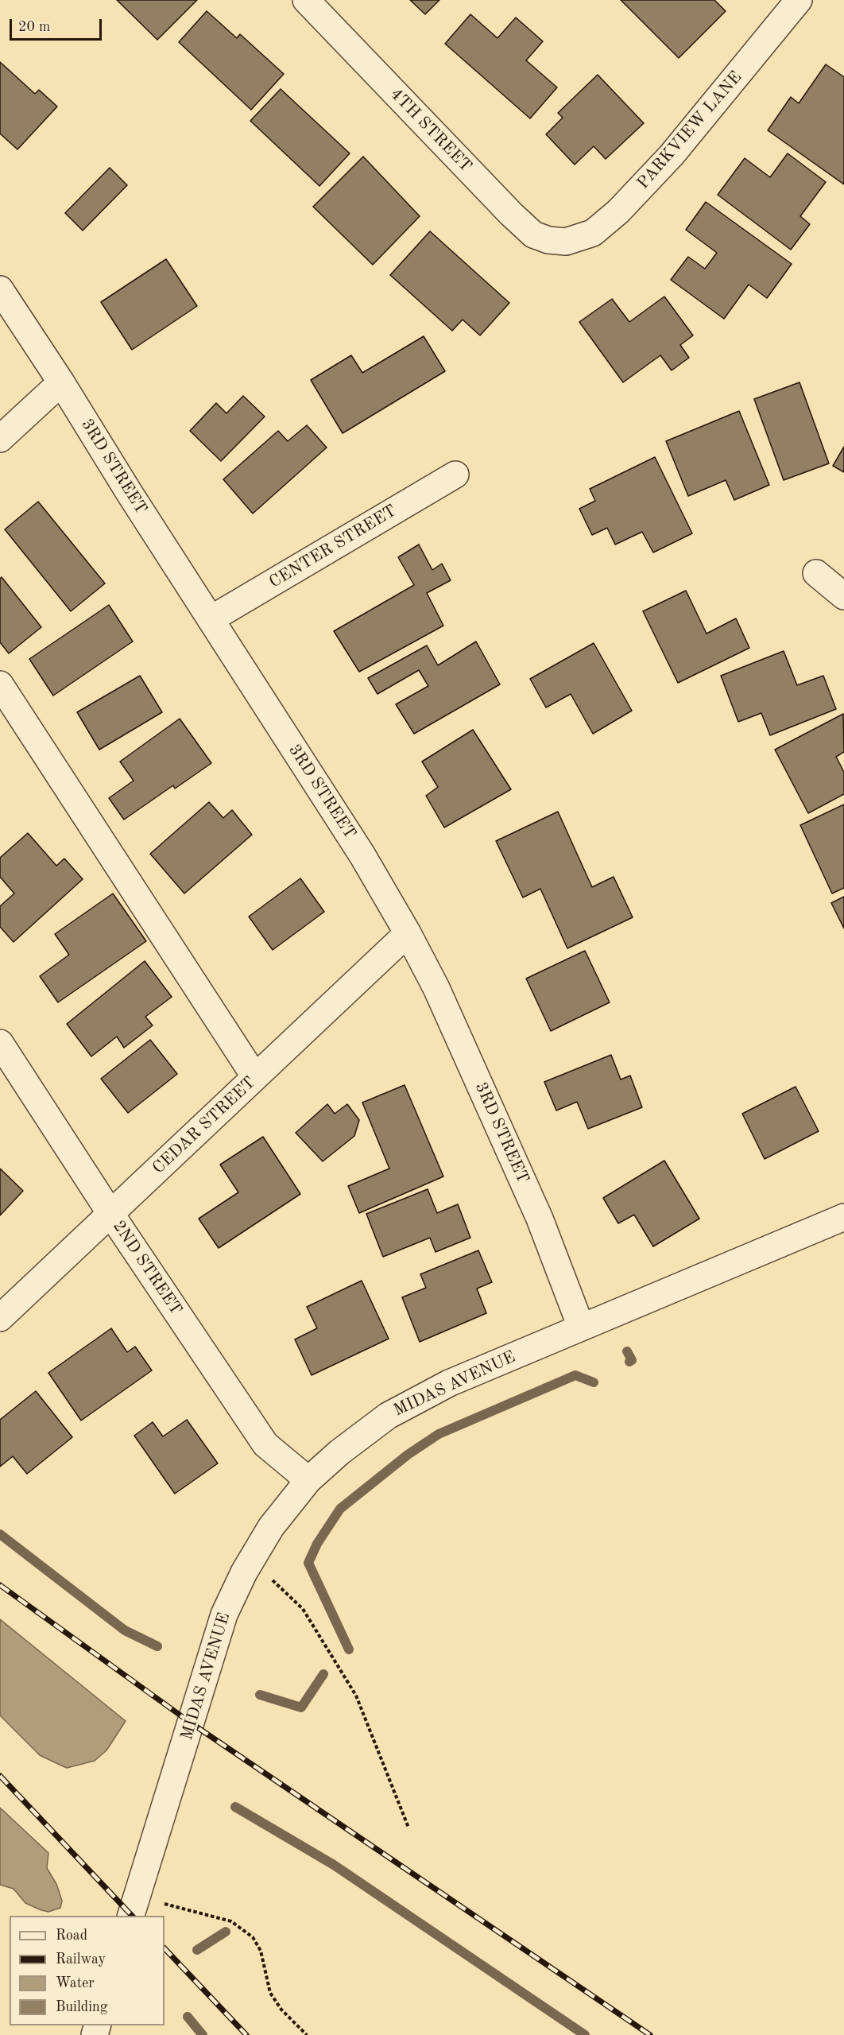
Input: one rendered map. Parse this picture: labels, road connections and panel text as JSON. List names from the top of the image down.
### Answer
{
  "streets": {
    "street": [
      "4TH STREET",
      "PARKVIEW LANE",
      "3RD STREET",
      "CENTER STREET",
      "CEDAR STREET",
      "2ND STREET",
      "MIDAS AVENUE"
    ]
  },
  "crossings": [
    ["4TH STREET", "PARKVIEW LANE"],
    ["3RD STREET", "CENTER STREET"],
    ["3RD STREET", "CEDAR STREET"],
    ["3RD STREET", "MIDAS AVENUE"],
    ["CEDAR STREET", "2ND STREET"],
    ["2ND STREET", "MIDAS AVENUE"]
  ],
  "legend": [
    "Road",
    "Railway",
    "Water",
    "Building"
  ],
  "scale_bar": "20 m"
}
